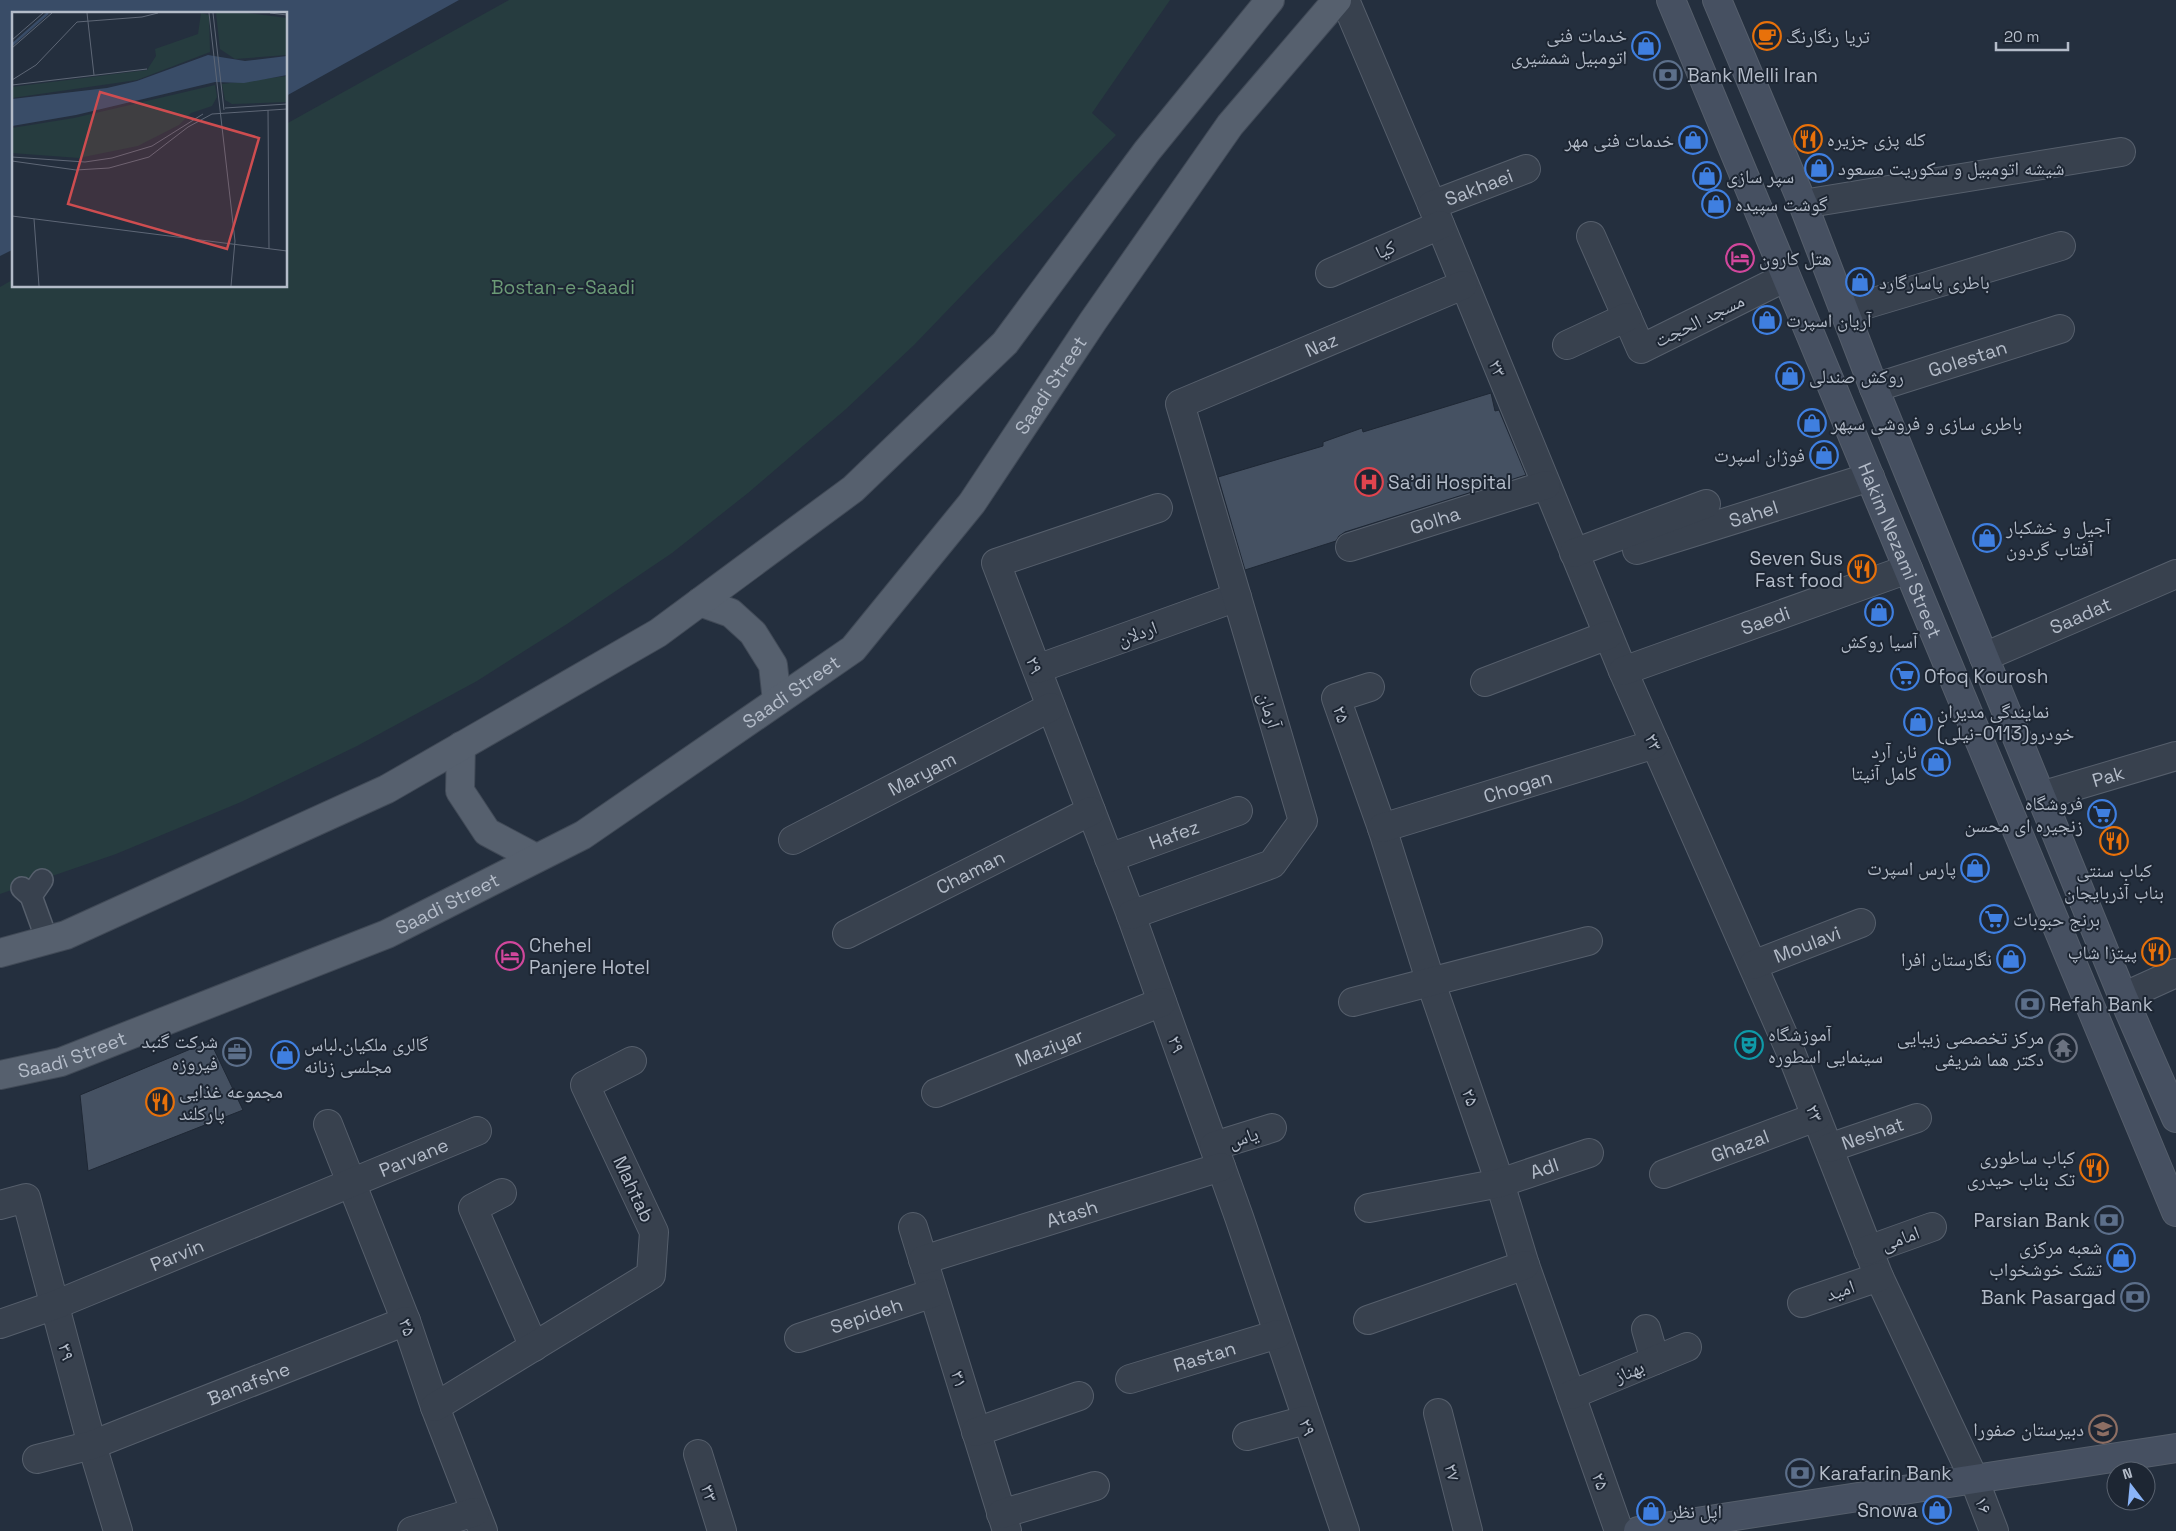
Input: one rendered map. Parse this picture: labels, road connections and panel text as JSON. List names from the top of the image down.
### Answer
{
  "streets": {
    "main road": ["Saadi Street", "Hakim Nezami Street"],
    "street": [
      "Sakhaei",
      "کیا",
      "مسجد الحجت",
      "Naz",
      "Golestan",
      "۲۳",
      "Sahel",
      "Golha",
      "Saadat",
      "Saedi",
      "اردلان",
      "۲۹",
      "آرمان",
      "۲۵",
      "Maryam",
      "Pak",
      "Chogan",
      "Hafez",
      "Chaman",
      "Moulavi",
      "Maziyar",
      "Neshat",
      "یاس",
      "Ghazal",
      "Parvane",
      "Adl",
      "Mahtab",
      "Atash",
      "امامی",
      "Parvin",
      "امید",
      "Sepideh",
      "۳۵",
      "۳۹",
      "Rastan",
      "بهناز",
      "۳۱",
      "Banafshe",
      "۲۷",
      "۳۳",
      "۱۶"
    ]
  },
  "crossings": [
    ["Sakhaei", "کیا"],
    ["Sakhaei", "۲۳"],
    ["کیا", "۲۳"],
    ["مسجد الحجت", "Hakim Nezami Street"],
    ["Naz", "۲۳"],
    ["Naz", "آرمان"],
    ["Golestan", "Hakim Nezami Street"],
    ["۲۳", "Golha"],
    ["۲۳", "Saedi"],
    ["۲۳", "Chogan"],
    ["۲۳", "Moulavi"],
    ["۲۳", "Neshat"],
    ["۲۳", "Ghazal"],
    ["۲۳", "امامی"],
    ["۲۳", "امید"],
    ["۲۳", "۱۶"],
    ["Sahel", "Hakim Nezami Street"],
    ["Hakim Nezami Street", "Saadat"],
    ["Hakim Nezami Street", "Saedi"],
    ["Hakim Nezami Street", "Pak"],
    ["اردلان", "۲۹"],
    ["اردلان", "آرمان"],
    ["۲۹", "آرمان"],
    ["۲۹", "Maryam"],
    ["۲۹", "Hafez"],
    ["۲۹", "Chaman"],
    ["۲۹", "Maziyar"],
    ["۲۹", "یاس"],
    ["۲۹", "Atash"],
    ["۲۹", "Rastan"],
    ["۲۵", "Chogan"],
    ["۲۵", "Adl"],
    ["۲۵", "بهناز"],
    ["یاس", "Atash"],
    ["Parvane", "Parvin"],
    ["Parvane", "۳۵"],
    ["Mahtab", "۳۵"],
    ["Atash", "۳۱"],
    ["Parvin", "۳۵"],
    ["Parvin", "۳۹"],
    ["Sepideh", "۳۱"],
    ["۳۵", "Banafshe"],
    ["۳۹", "Banafshe"]
  ],
  "parks": ["Bostan-e-Saadi"],
  "places": {
    "cafe": ["تریا رنگارنگ"],
    "shop": [
      "خدمات فنی اتومبیل شمشیری",
      "خدمات فنی مهر",
      "شیشه اتومبیل و سکوریت مسعود",
      "سپر سازی",
      "گوشت سپیده",
      "باطری پاسارگارد",
      "آریان اسپرت",
      "روکش صندلی",
      "باطری سازی و فروشی سپهر",
      "فوژان اسپرت",
      "آجیل و خشکبار آفتاب گردون",
      "آسیا روکش",
      "نمایندگی مدیران خودرو(0113-نیلی)",
      "نان آرد کامل آنیتا",
      "پارس اسپرت",
      "نگارستان افرا",
      "گالری ملکیان.لباس مجلسی زنانه",
      "شعبه مرکزی تشک خوشخواب",
      "Snowa",
      "اپل نظر"
    ],
    "bank": [
      "Bank Melli Iran",
      "Refah Bank",
      "Parsian Bank",
      "Bank Pasargad",
      "Karafarin Bank"
    ],
    "restaurant": [
      "کله پزی جزیره",
      "Seven Sus Fast food",
      "کباب سنتی بناب آذربایجان",
      "پیتزا شاپ",
      "مجموعه غذایی پارکلند",
      "کباب ساطوری تک بناب حیدری"
    ],
    "hotel": ["هتل کارون", "Chehel Panjere Hotel"],
    "hospital": ["Sa'di Hospital"],
    "supermarket": ["Ofoq Kourosh", "فروشگاه زنجیره ای محسن", "برنج حبوبات"],
    "theatre": ["آموزشگاه سینمایی اسطوره"],
    "temple": ["مرکز تخصصی زیبایی دکتر هما شریفی"],
    "office": ["شرکت گنبد فیروزه"],
    "school or university": ["دبیرستان صفورا"]
  },
  "scale_bar": "20 m",
  "north": "top"
}
